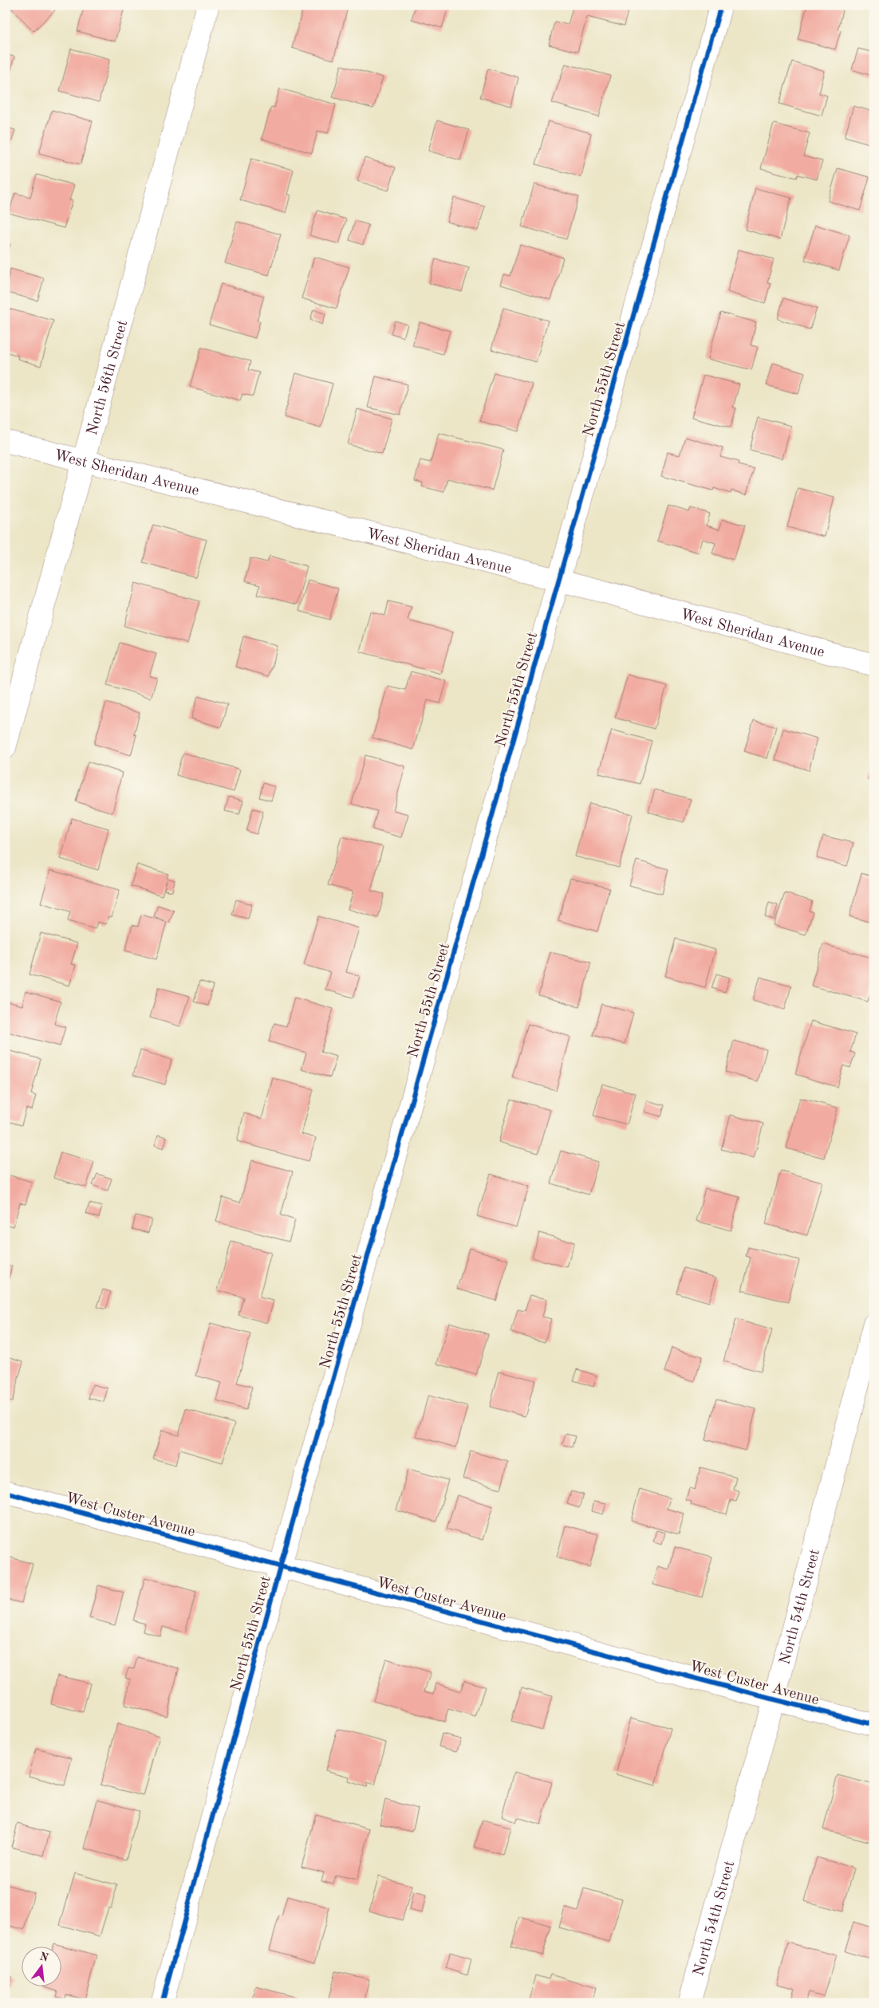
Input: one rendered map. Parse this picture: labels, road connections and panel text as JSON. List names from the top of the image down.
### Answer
{
  "streets": {
    "street": [
      "North 56th Street",
      "North 55th Street",
      "West Sheridan Avenue",
      "West Custer Avenue",
      "North 54th Street"
    ]
  },
  "crossings": [
    ["North 56th Street", "West Sheridan Avenue"],
    ["North 55th Street", "West Sheridan Avenue"],
    ["North 55th Street", "West Custer Avenue"],
    ["West Custer Avenue", "North 54th Street"]
  ],
  "north": "top"
}
